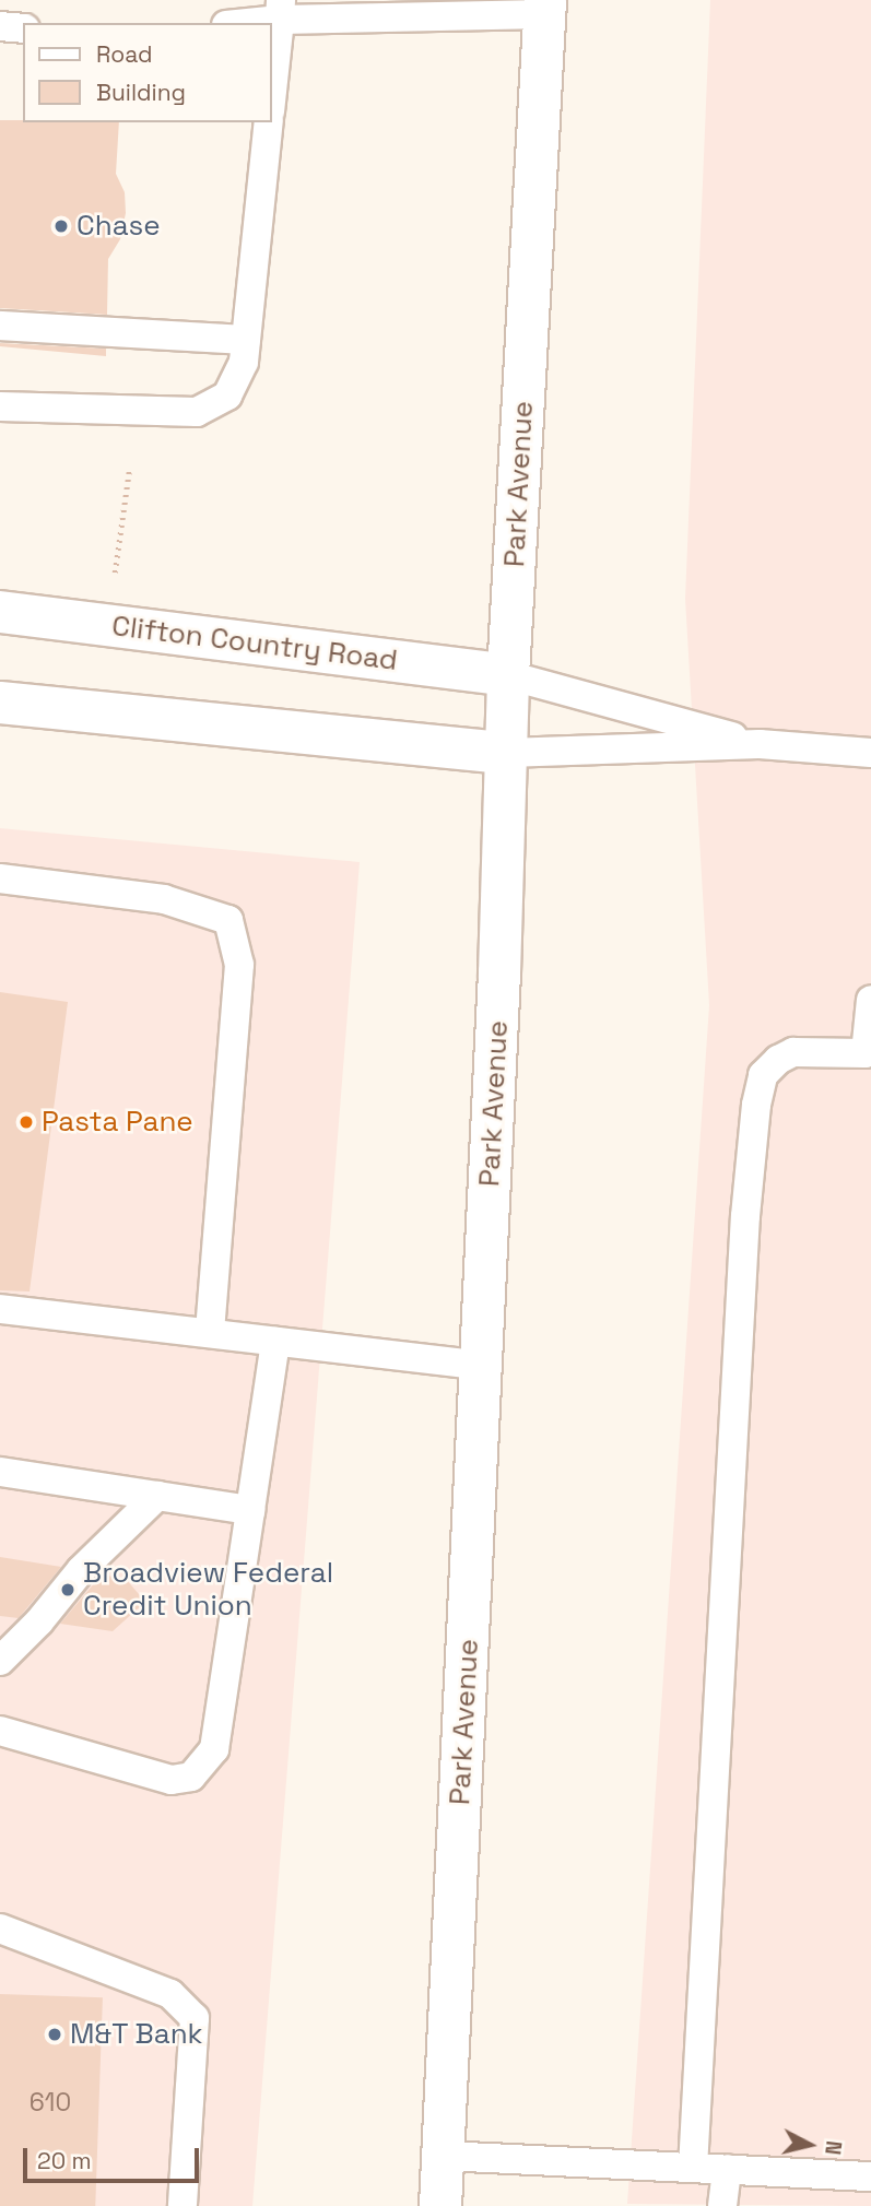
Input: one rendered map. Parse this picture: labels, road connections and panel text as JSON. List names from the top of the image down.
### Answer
{
  "streets": {
    "street": ["Park Avenue", "Clifton Country Road"]
  },
  "crossings": [
    ["Park Avenue", "Clifton Country Road"]
  ],
  "places": [
    "Chase",
    "Pasta Pane",
    "Broadview Federal Credit Union",
    "M&T Bank"
  ],
  "house_numbers": ["610"],
  "legend": ["Road", "Building"],
  "scale_bar": "20 m",
  "north": "right"
}
